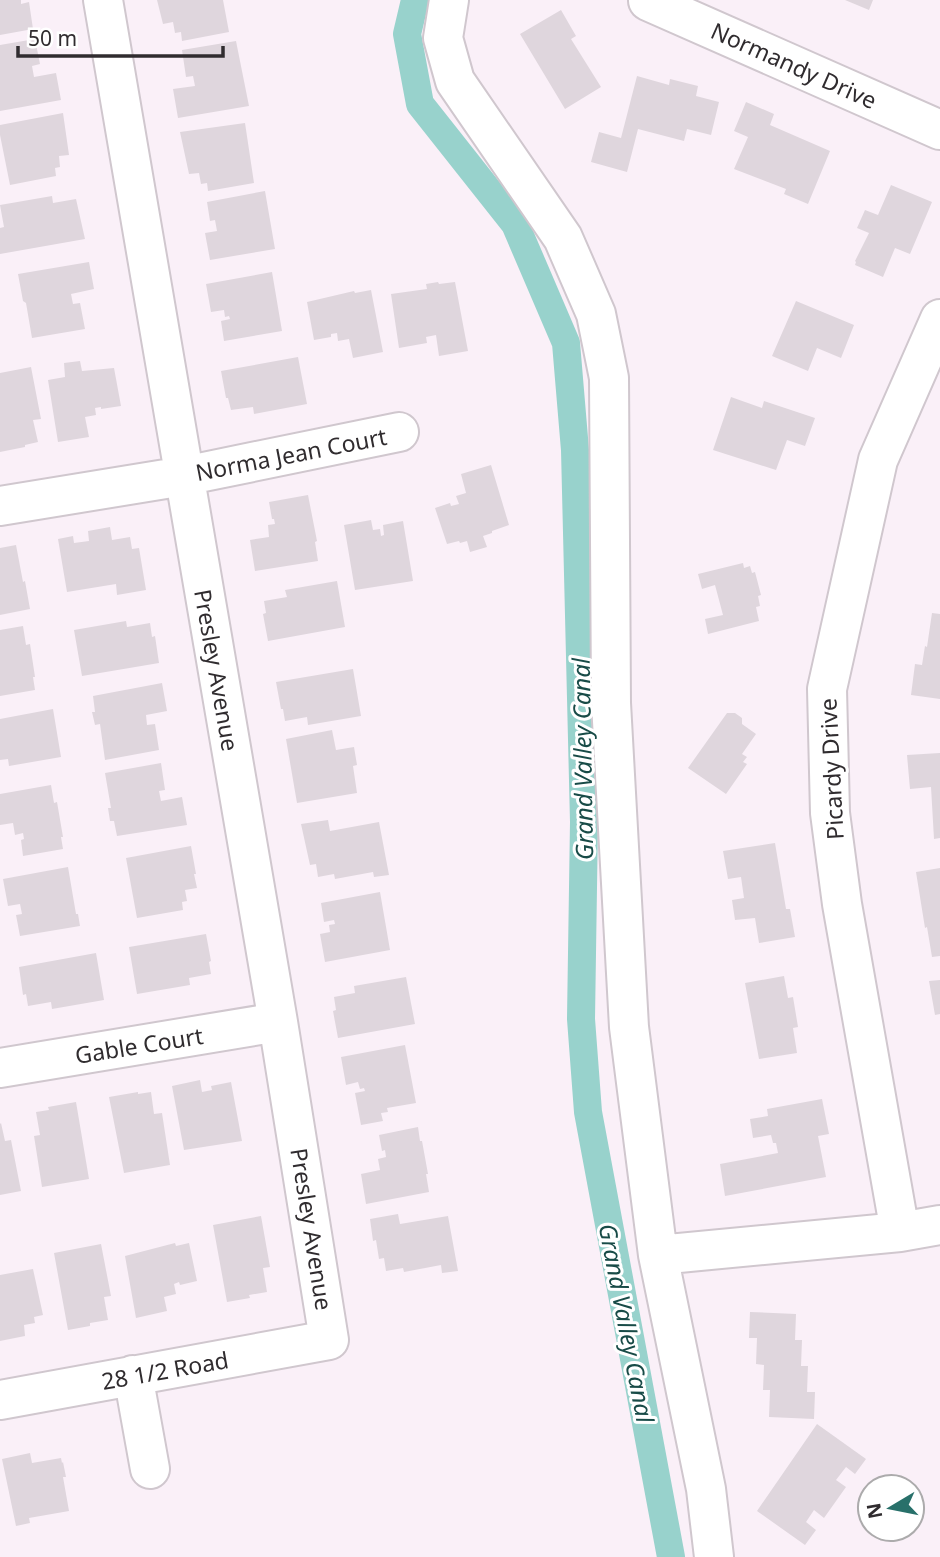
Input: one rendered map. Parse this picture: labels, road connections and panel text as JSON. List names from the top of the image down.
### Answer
{
  "streets": {
    "street": [
      "Normandy Drive",
      "Norma Jean Court",
      "Presley Avenue",
      "Picardy Drive",
      "Gable Court",
      "28 1/2 Road"
    ]
  },
  "crossings": [
    ["Norma Jean Court", "Presley Avenue"],
    ["Presley Avenue", "Gable Court"],
    ["Presley Avenue", "28 1/2 Road"]
  ],
  "water": ["Grand Valley Canal"],
  "scale_bar": "50 m",
  "north": "left"
}
